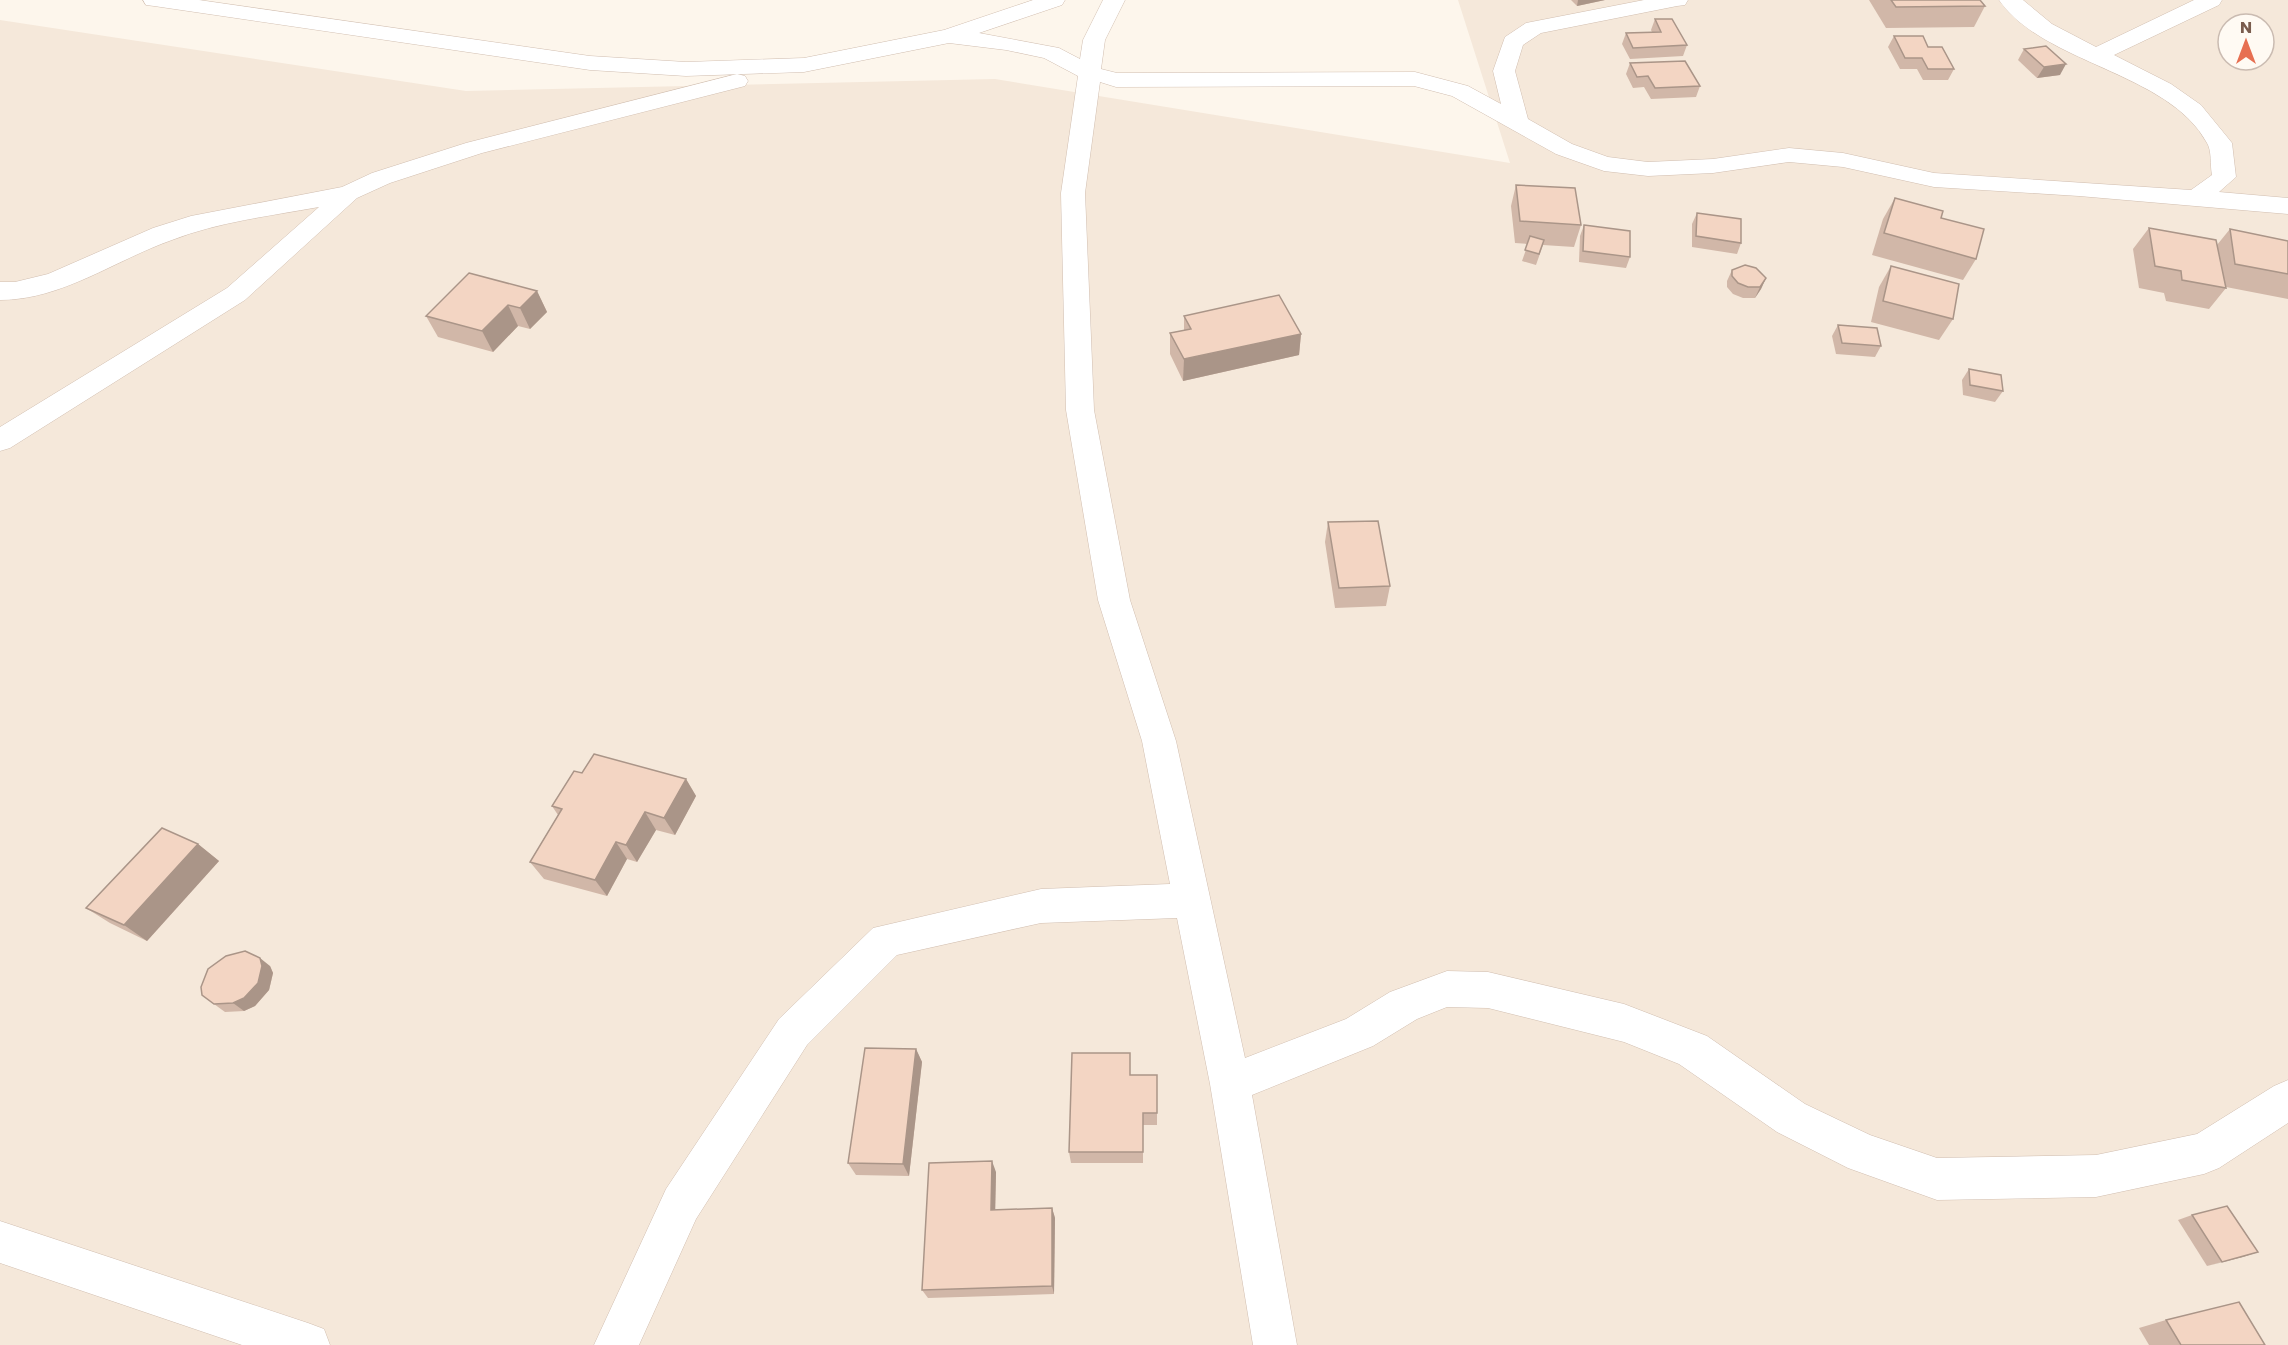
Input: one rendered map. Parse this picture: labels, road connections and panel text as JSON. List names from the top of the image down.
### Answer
{
  "north": "top"
}
